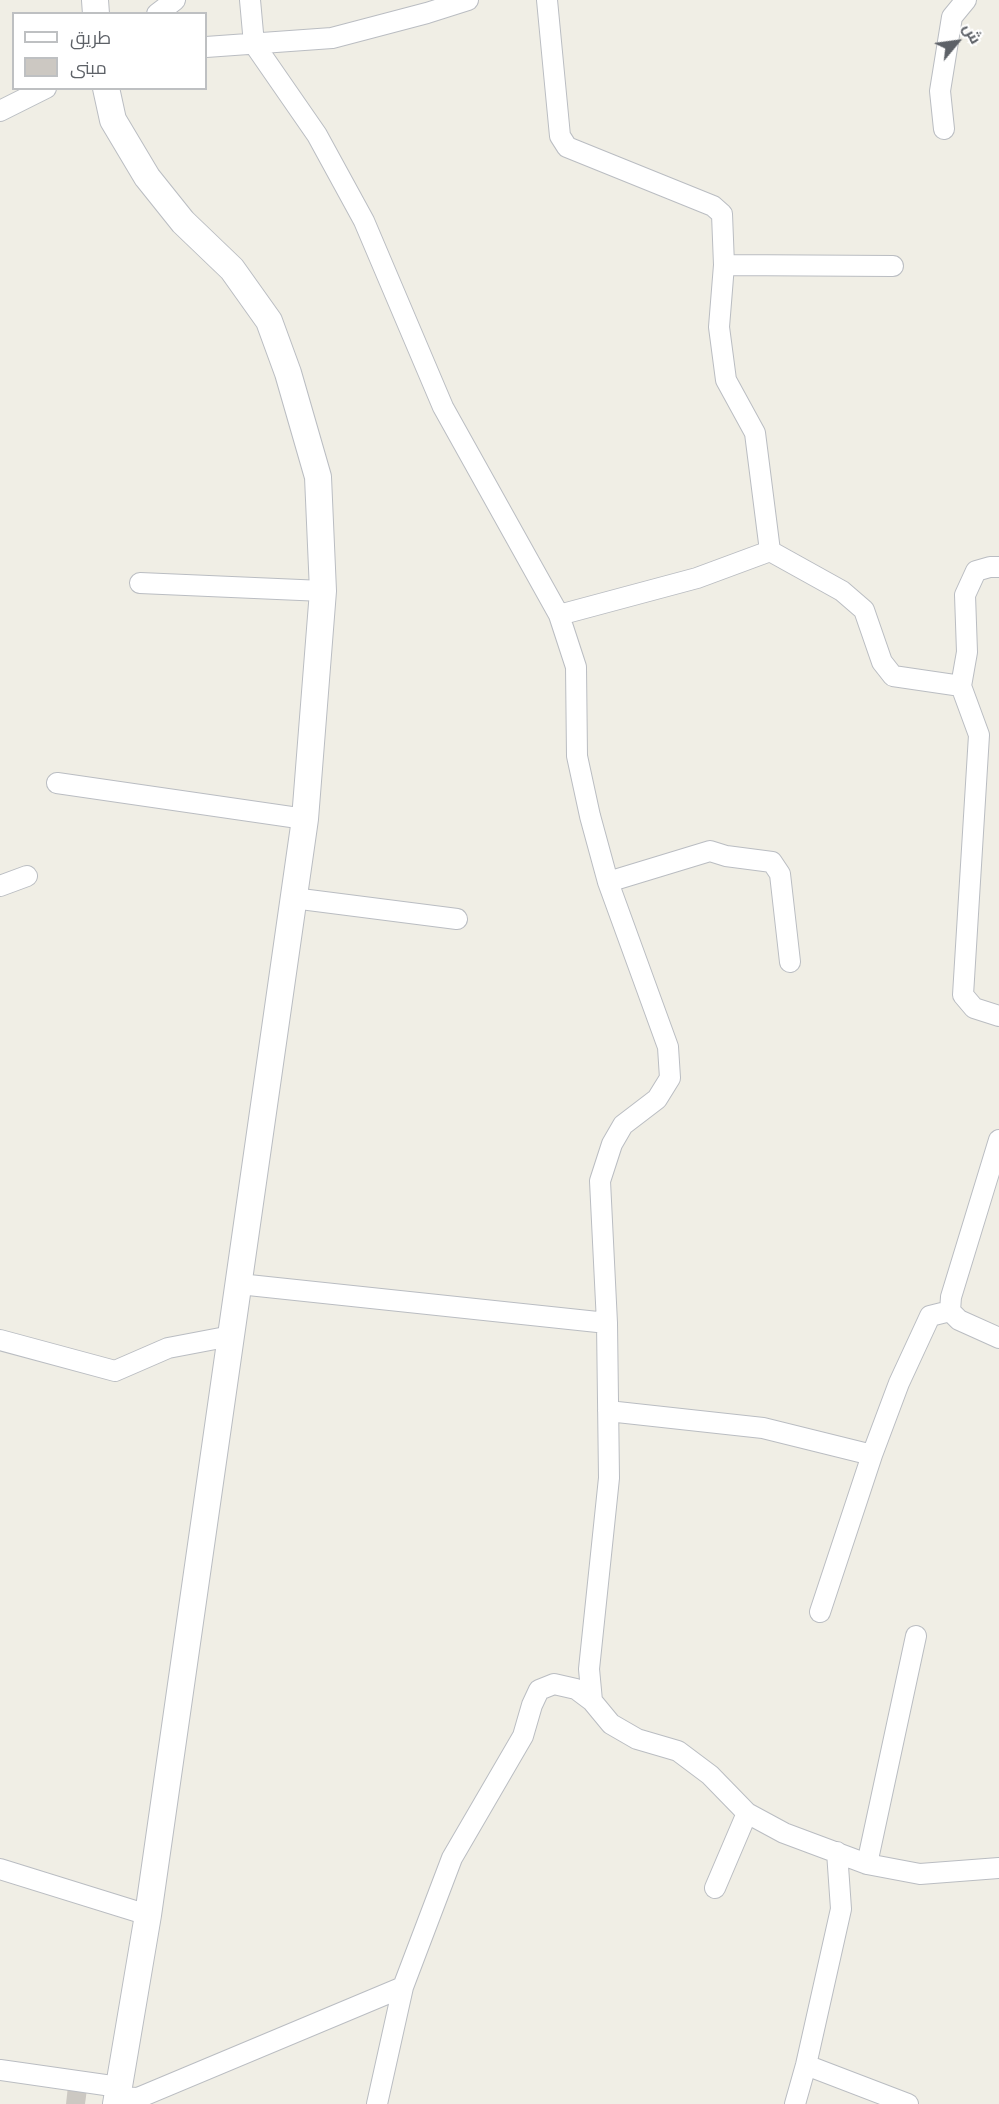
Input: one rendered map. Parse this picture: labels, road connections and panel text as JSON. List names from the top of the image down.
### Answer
{
  "legend": ["طريق", "مبنى"],
  "north": "top right"
}
